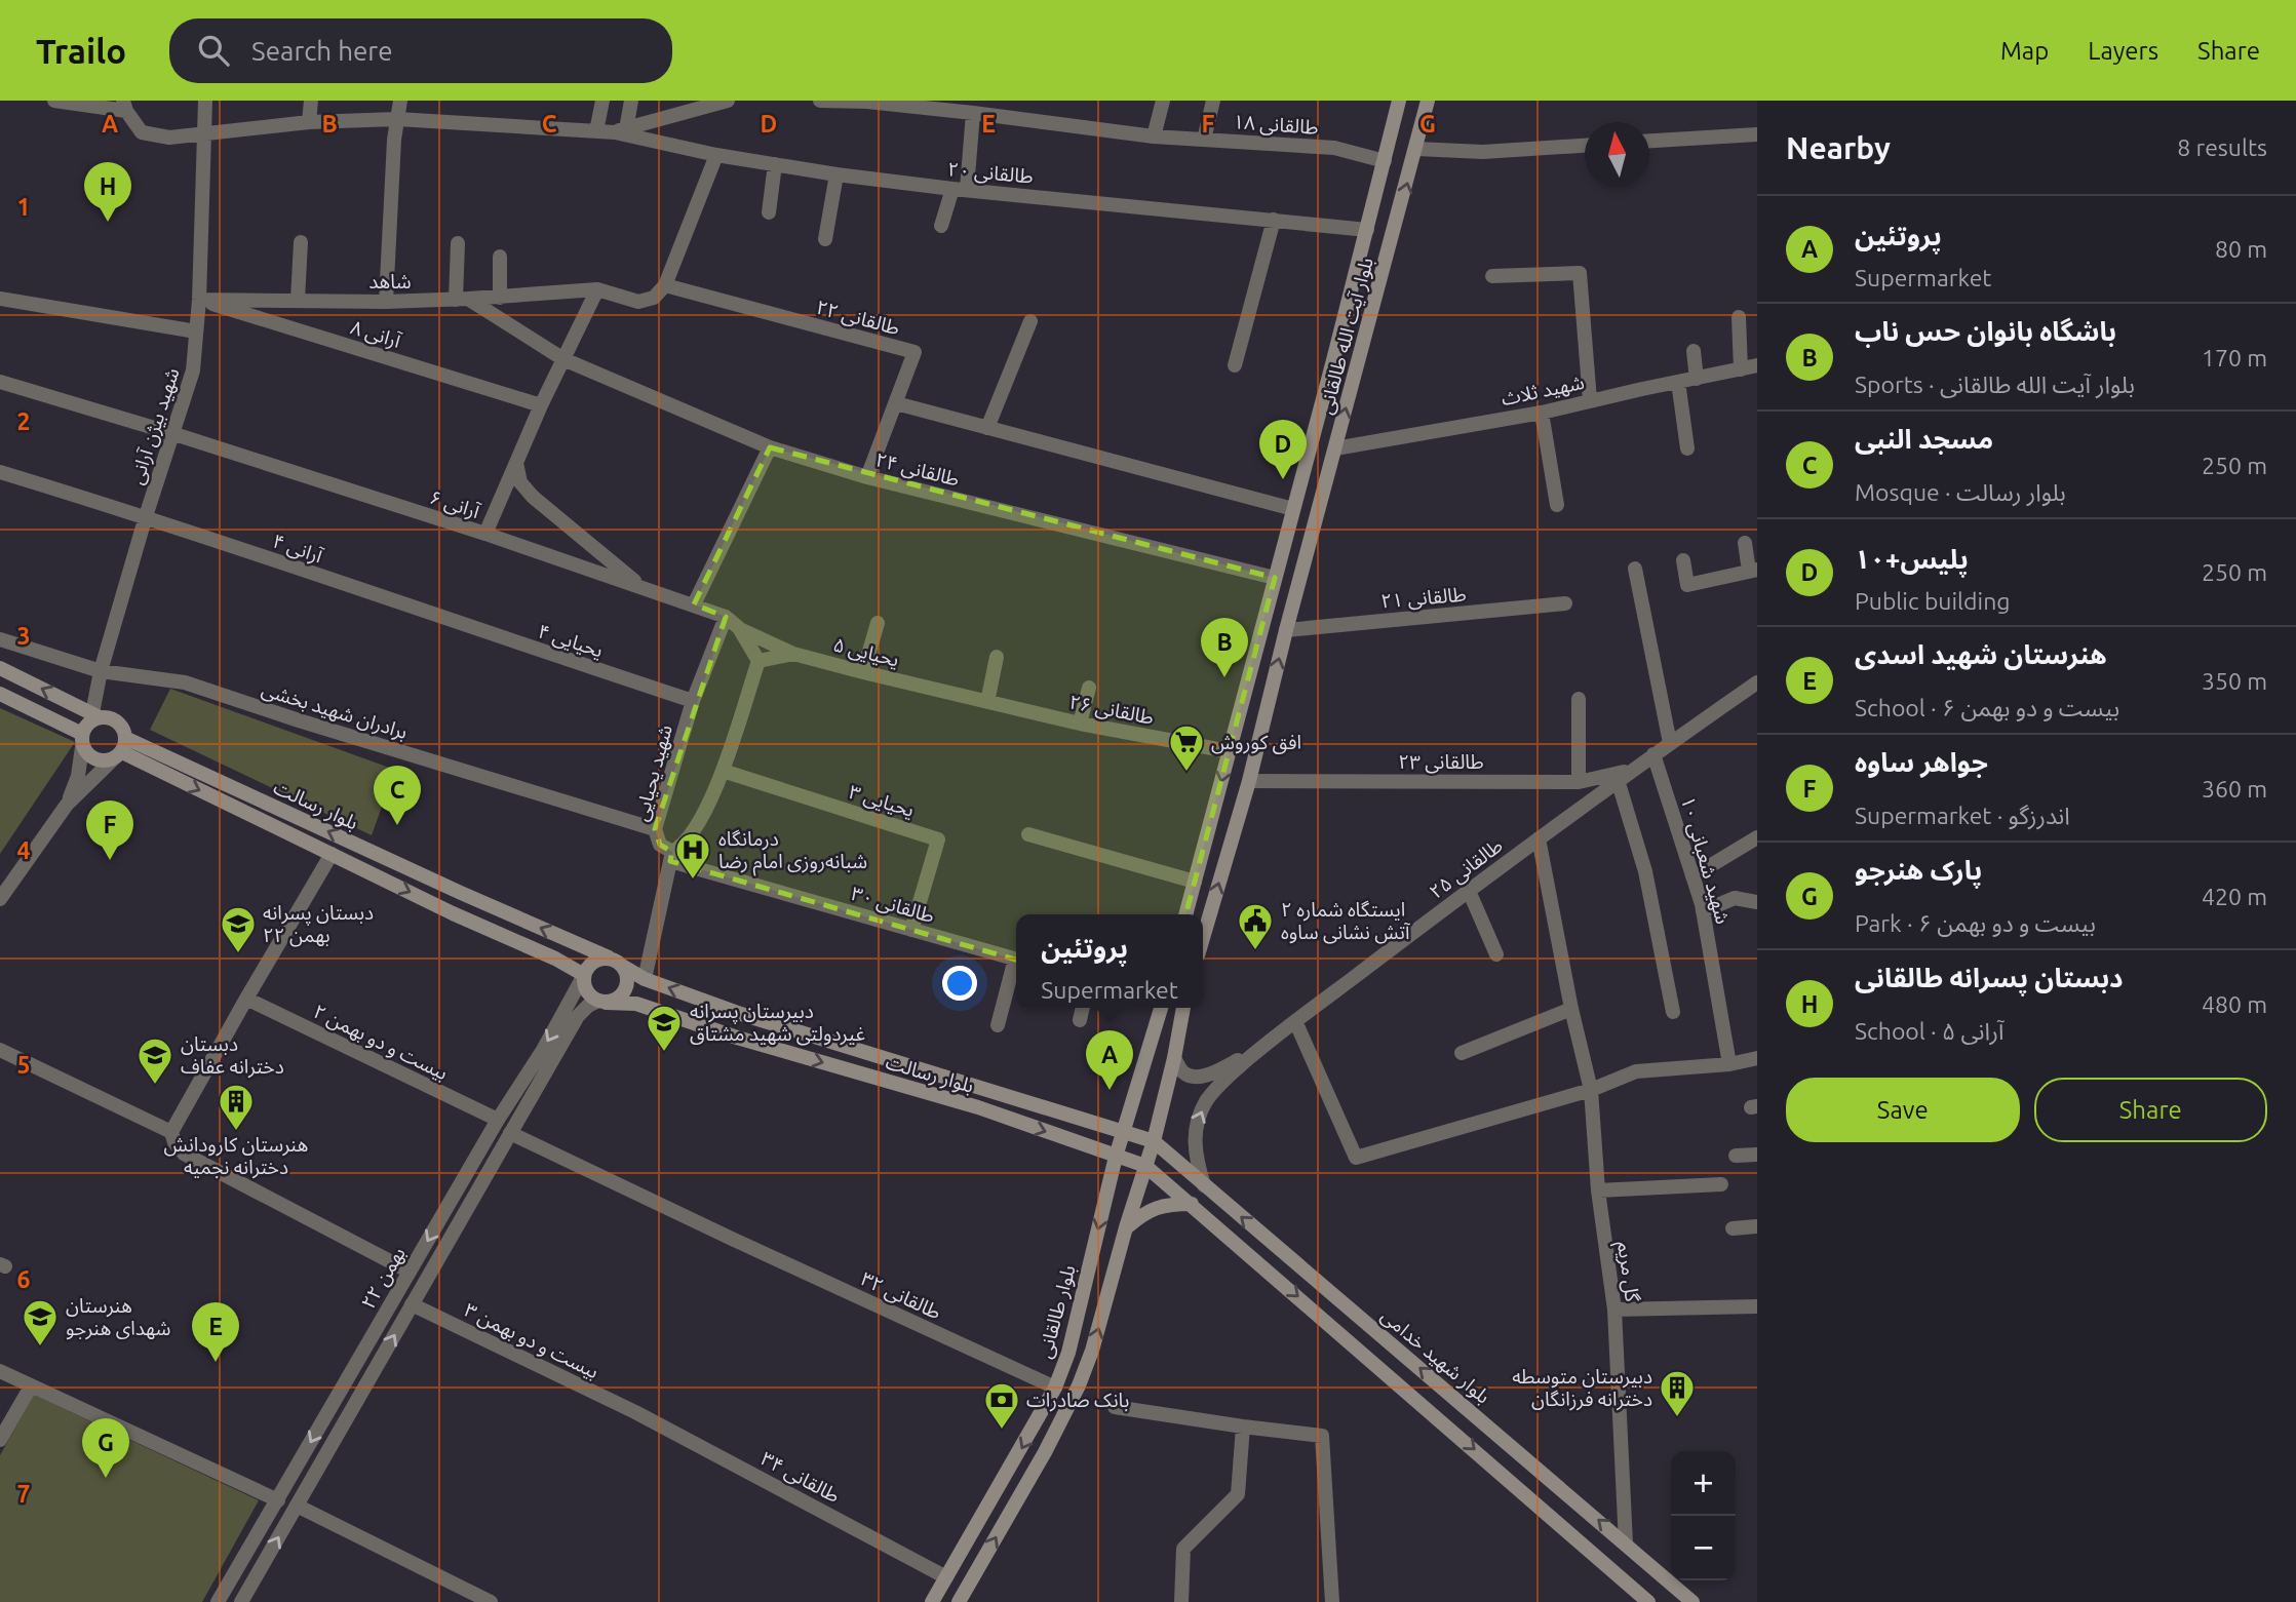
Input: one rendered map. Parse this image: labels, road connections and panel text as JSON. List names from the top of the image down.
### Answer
{
  "streets": {
    "main road": [
      "بلوار آیت الله طالقانی",
      "بلوار رسالت",
      "بلوار طالقانی",
      "بلوار شهید خدامی"
    ],
    "street": [
      "طالقانی ۱۸",
      "طالقانی ۲۰",
      "شاهد",
      "طالقانی ۲۲",
      "آرانی ۸",
      "شهید ثلاث",
      "شهید بیژن آرانی",
      "طالقانی ۲۴",
      "آرانی ۶",
      "آرانی ۴",
      "طالقانی ۲۱",
      "یحیایی ۴",
      "یحیایی ۵",
      "طالقانی ۲۶",
      "برادران شهید بخشی",
      "طالقانی ۲۳",
      "شهید یحیایی",
      "یحیایی ۳",
      "شهید شعبانی ۱۰",
      "طالقانی ۲۵",
      "طالقانی ۳۰",
      "بیست و دو بهمن ۲",
      "گل مریم",
      "۲۲ بهمن",
      "طالقانی ۳۲",
      "بیست و دو بهمن ۳",
      "طالقانی ۳۴"
    ]
  },
  "crossings": [
    ["طالقانی ۱۸", "بلوار آیت الله طالقانی"],
    ["طالقانی ۲۰", "بلوار آیت الله طالقانی"],
    ["شاهد", "آرانی ۸"],
    ["شاهد", "شهید بیژن آرانی"],
    ["آرانی ۸", "شهید بیژن آرانی"],
    ["بلوار آیت الله طالقانی", "شهید ثلاث"],
    ["بلوار آیت الله طالقانی", "طالقانی ۲۴"],
    ["بلوار آیت الله طالقانی", "طالقانی ۲۱"],
    ["بلوار آیت الله طالقانی", "طالقانی ۲۶"],
    ["بلوار آیت الله طالقانی", "طالقانی ۲۳"],
    ["شهید بیژن آرانی", "آرانی ۶"],
    ["شهید بیژن آرانی", "آرانی ۴"],
    ["شهید بیژن آرانی", "برادران شهید بخشی"],
    ["شهید بیژن آرانی", "بلوار رسالت"],
    ["آرانی ۶", "یحیایی ۵"],
    ["آرانی ۶", "شهید یحیایی"],
    ["آرانی ۴", "یحیایی ۴"],
    ["یحیایی ۴", "شهید یحیایی"],
    ["یحیایی ۵", "طالقانی ۲۶"],
    ["برادران شهید بخشی", "شهید یحیایی"],
    ["طالقانی ۲۳", "طالقانی ۲۵"],
    ["شهید یحیایی", "طالقانی ۳۰"],
    ["یحیایی ۳", "طالقانی ۳۰"],
    ["بلوار رسالت", "۲۲ بهمن"],
    ["بلوار رسالت", "بلوار طالقانی"],
    ["بلوار رسالت", "بلوار شهید خدامی"],
    ["شهید شعبانی ۱۰", "طالقانی ۲۵"],
    ["طالقانی ۲۵", "گل مریم"],
    ["بیست و دو بهمن ۲", "۲۲ بهمن"],
    ["گل مریم", "بلوار شهید خدامی"],
    ["۲۲ بهمن", "طالقانی ۳۲"],
    ["۲۲ بهمن", "بیست و دو بهمن ۳"],
    ["طالقانی ۳۲", "بلوار طالقانی"],
    ["بلوار طالقانی", "طالقانی ۳۴"],
    ["بیست و دو بهمن ۳", "طالقانی ۳۴"]
  ],
  "places": {
    "supermarket": ["افق کوروش"],
    "hospital": ["درمانگاه شبانه‌روزی امام رضا"],
    "public building": ["ایستگاه شماره ۲ آتش نشانی ساوه"],
    "school or university": [
      "دبستان پسرانه ۲۲ بهمن",
      "دبیرستان پسرانه غیردولتی شهید مشتاق",
      "دبستان دخترانه عفاف",
      "هنرستان شهدای هنرجو"
    ],
    "building": ["هنرستان کارودانش دخترانه نجمیه", "دبیرستان متوسطه دخترانه فرزانگان"],
    "bank": ["بانک صادرات"]
  },
  "north": "top",
  "page": {
    "header": "Trailo",
    "search": "Search here",
    "nav": ["Map", "Layers", "Share"],
    "heading": ["Nearby", "8 results"],
    "pins": [
      "H",
      "D",
      "B",
      "C",
      "F",
      "A",
      "E",
      "G"
    ],
    "list": [
      {
        "mark": "A",
        "name": "پروتئین",
        "note": "Supermarket",
        "value": "80 m"
      },
      {
        "mark": "B",
        "name": "باشگاه بانوان حس ناب",
        "note": "Sports · بلوار آیت الله طالقانی",
        "value": "170 m"
      },
      {
        "mark": "C",
        "name": "مسجد النبی",
        "note": "Mosque · بلوار رسالت",
        "value": "250 m"
      },
      {
        "mark": "D",
        "name": "پلیس+۱۰",
        "note": "Public building",
        "value": "250 m"
      },
      {
        "mark": "E",
        "name": "هنرستان شهید اسدی",
        "note": "School · بیست و دو بهمن ۶",
        "value": "350 m"
      },
      {
        "mark": "F",
        "name": "جواهر ساوه",
        "note": "Supermarket · اندرزگو",
        "value": "360 m"
      },
      {
        "mark": "G",
        "name": "پارک هنرجو",
        "note": "Park · بیست و دو بهمن ۶",
        "value": "420 m"
      },
      {
        "mark": "H",
        "name": "دبستان پسرانه طالقانی",
        "note": "School · آرانی ۵",
        "value": "480 m"
      }
    ],
    "popup": ["پروتئین", "Supermarket"],
    "buttons": ["Save", "Share"],
    "map_buttons": ["+", "−"]
  },
  "grid": {
    "columns": [
      "A",
      "B",
      "C",
      "D",
      "E",
      "F",
      "G"
    ],
    "rows": [
      "1",
      "2",
      "3",
      "4",
      "5",
      "6",
      "7"
    ]
  }
}
